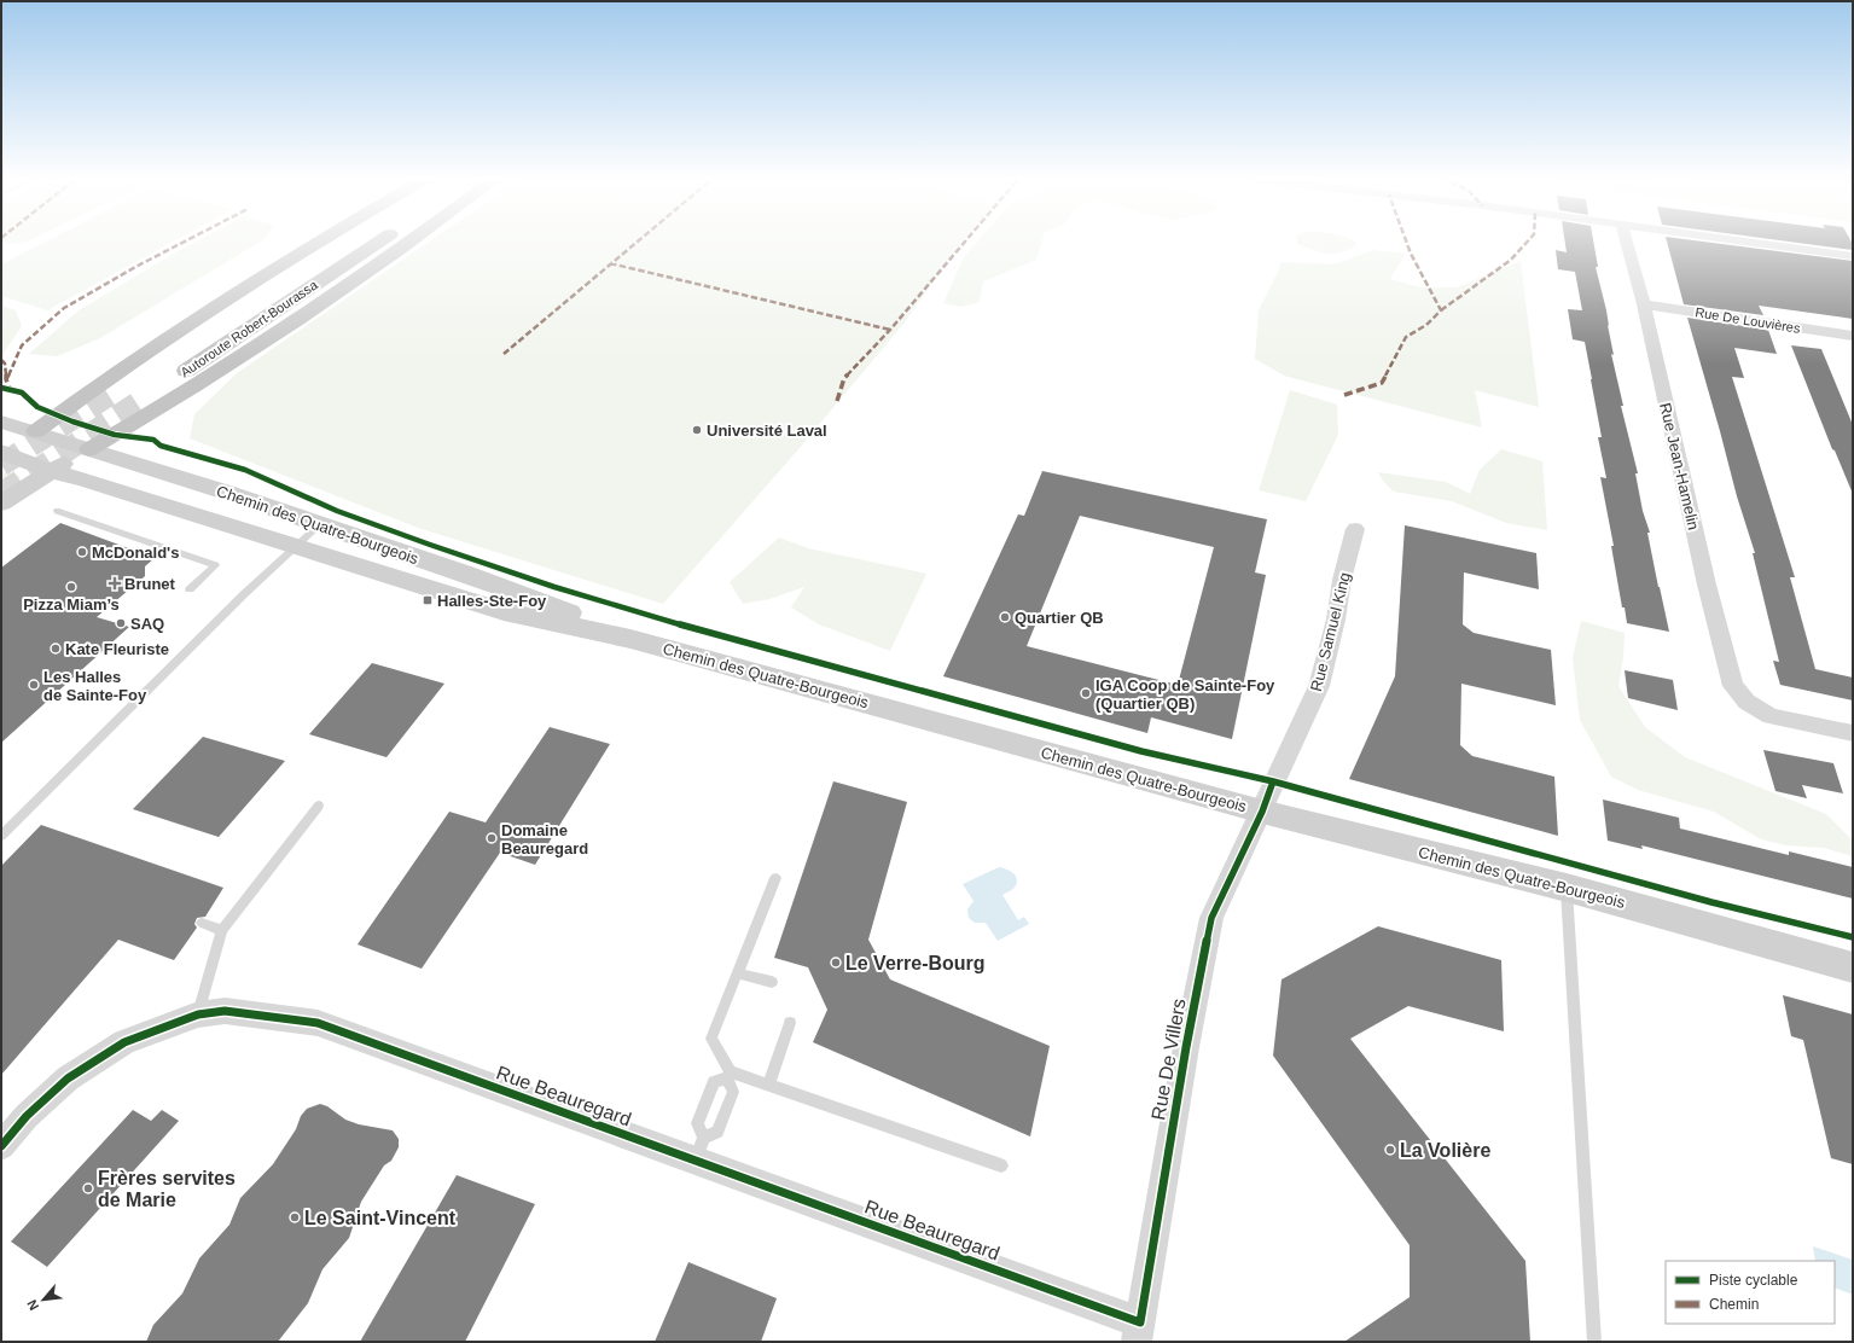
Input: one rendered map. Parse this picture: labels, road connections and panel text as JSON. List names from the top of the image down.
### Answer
{
  "streets": {
    "highway": ["Autoroute Robert-Bourassa"],
    "main road": ["Chemin des Quatre-Bourgeois"],
    "street": [
      "Rue De Louvières",
      "Rue Jean-Hamelin",
      "Rue Samuel King",
      "Rue De Villers",
      "Rue Beauregard"
    ]
  },
  "crossings": [
    ["Rue De Louvières", "Rue Jean-Hamelin"],
    ["Chemin des Quatre-Bourgeois", "Rue Samuel King"],
    ["Chemin des Quatre-Bourgeois", "Rue De Villers"],
    ["Rue Samuel King", "Rue De Villers"],
    ["Rue De Villers", "Rue Beauregard"]
  ],
  "places": {
    "other": [
      "Université Laval",
      "McDonald's",
      "Pizza Miam’s",
      "Quartier QB",
      "SAQ",
      "Kate Fleuriste",
      "Les Halles de Sainte-Foy",
      "IGA Coop de Sainte-Foy (Quartier QB)",
      "Domaine Beauregard",
      "Le Verre-Bourg",
      "La Volière",
      "Frères servites de Marie",
      "Le Saint-Vincent"
    ],
    "health": ["Brunet"],
    "transit": ["Halles-Ste-Foy"]
  },
  "legend": ["Piste cyclable", "Chemin"],
  "north": "bottom left"
}
